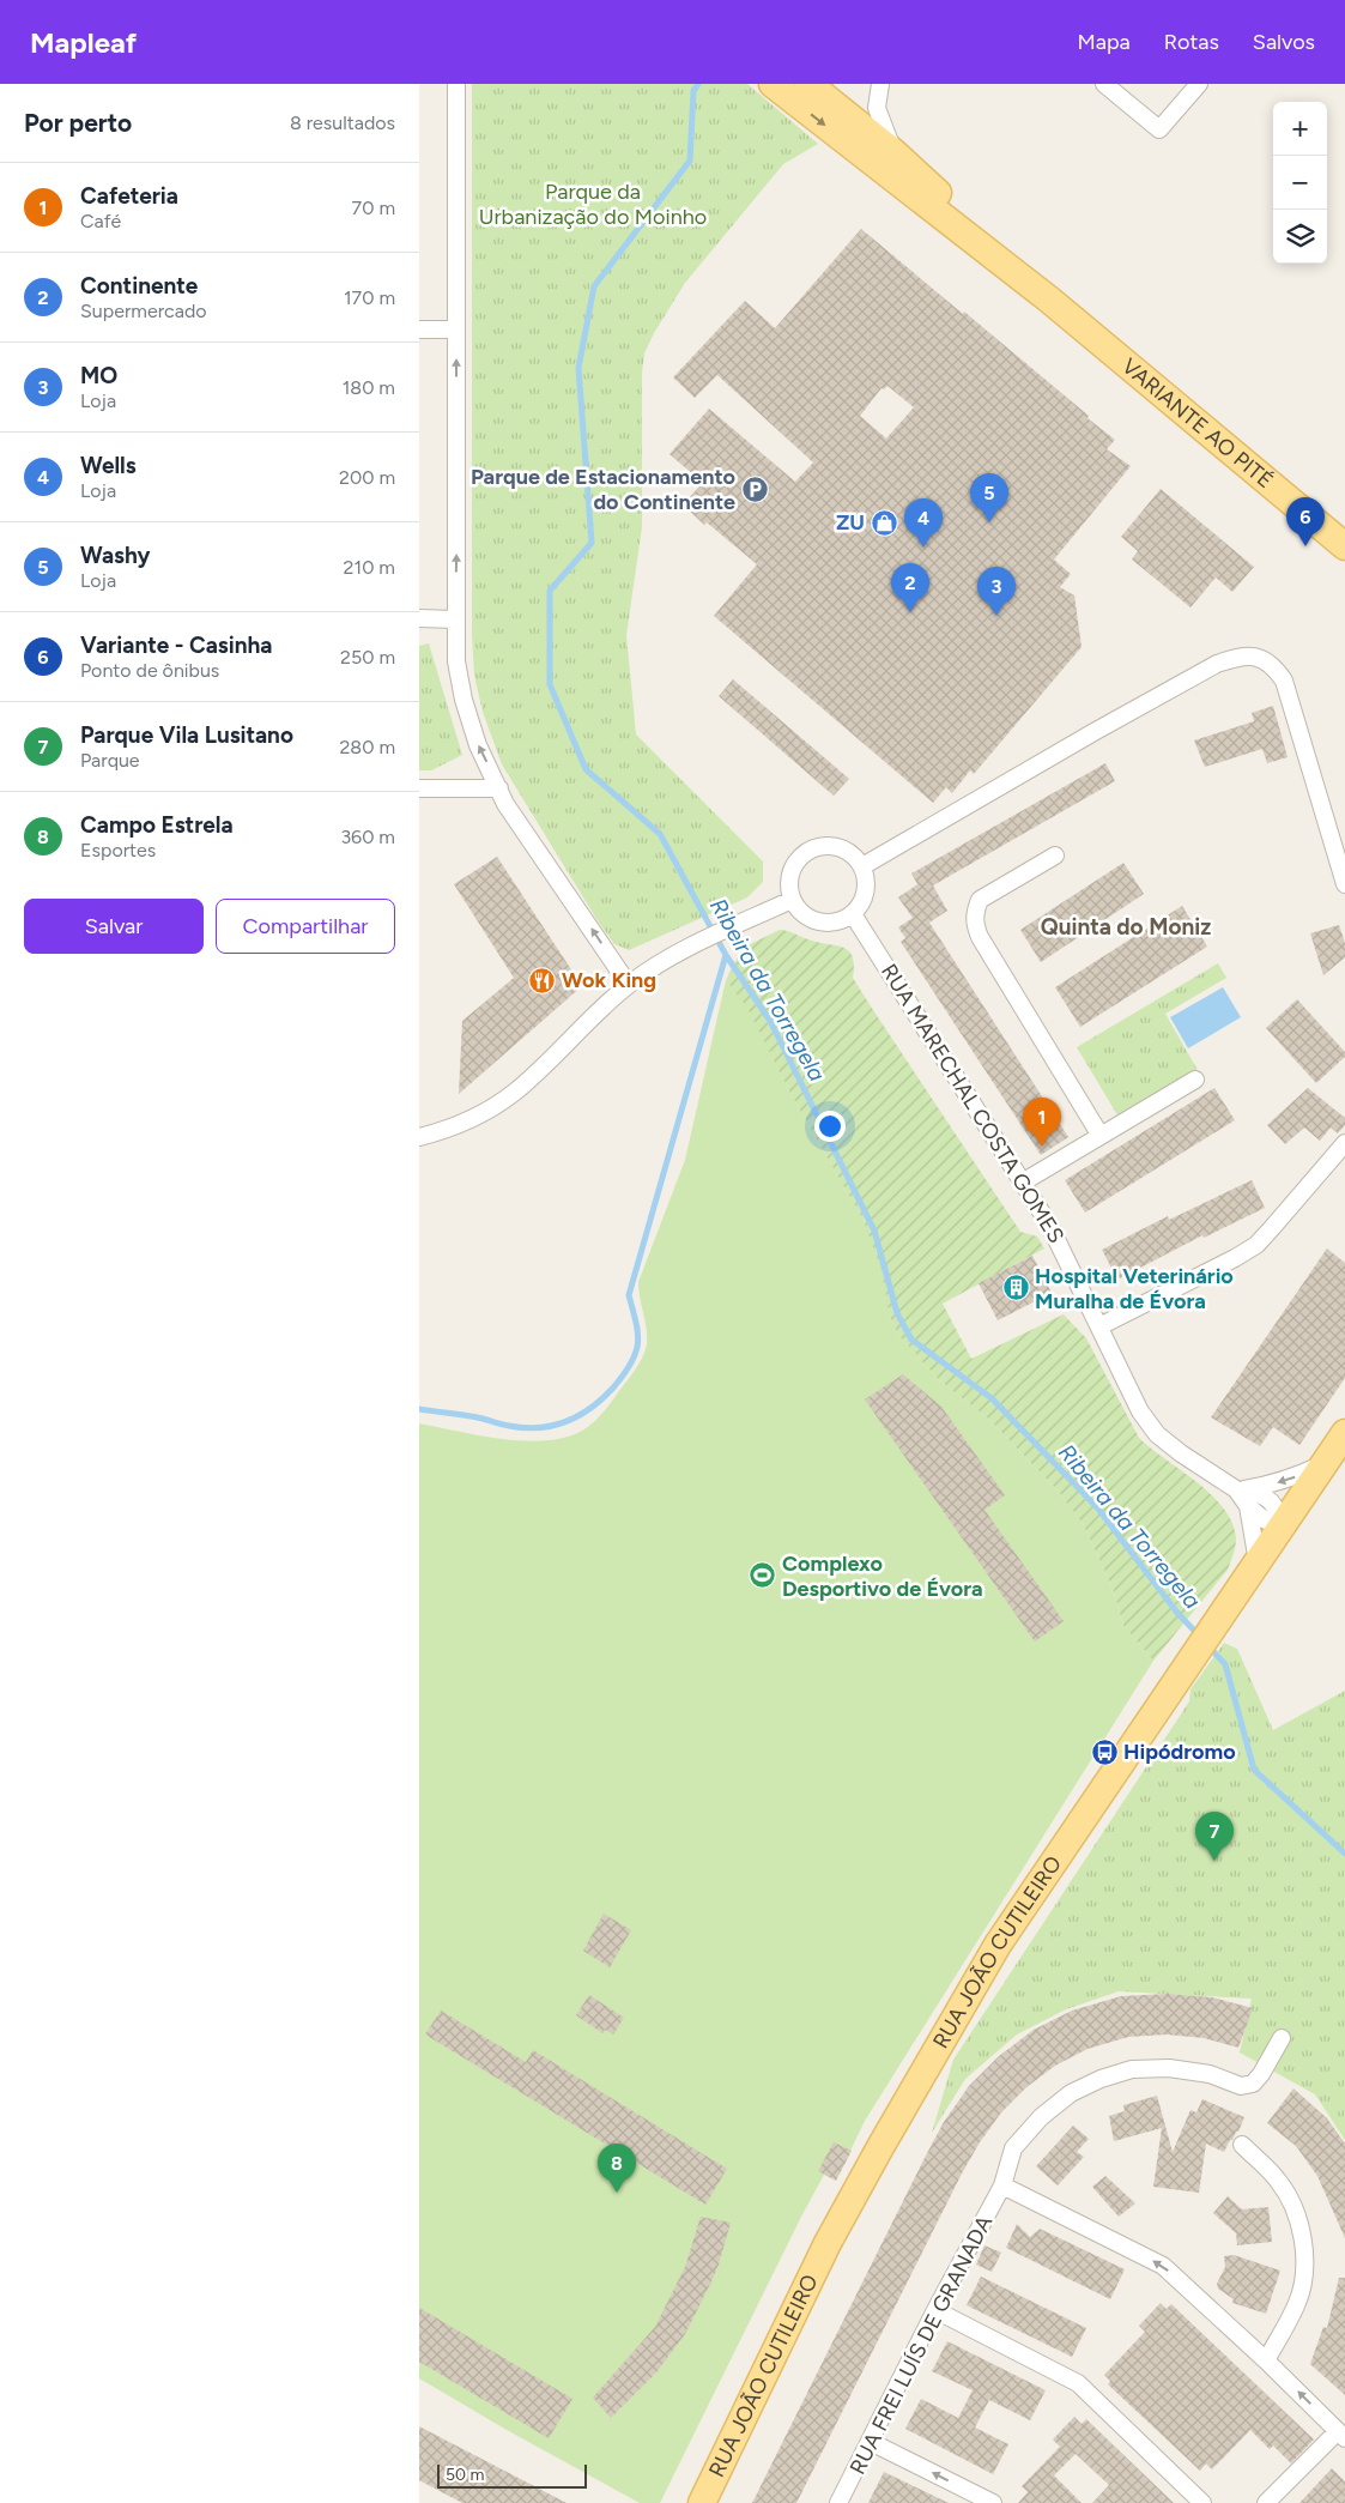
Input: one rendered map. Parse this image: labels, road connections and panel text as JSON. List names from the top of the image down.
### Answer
{
  "streets": {
    "main road": ["VARIANTE AO PITÉ", "RUA JOÃO CUTILEIRO"],
    "street": ["RUA MARECHAL COSTA GOMES", "RUA FREI LUÍS DE GRANADA"]
  },
  "crossings": [
    ["RUA MARECHAL COSTA GOMES", "RUA JOÃO CUTILEIRO"]
  ],
  "districts": ["Quinta do Moniz"],
  "water": ["Ribeira da Torregela"],
  "parks": ["Parque da Urbanização do Moinho"],
  "places": {
    "parking": ["Parque de Estacionamento do Continente"],
    "shop": ["ZU"],
    "restaurant": ["Wok King"],
    "building": ["Hospital Veterinário Muralha de Évora"],
    "sports": ["Complexo Desportivo de Évora"],
    "bus stop": ["Hipódromo"]
  },
  "scale_bar": "50 m",
  "page": {
    "header": "Mapleaf",
    "nav": ["Mapa", "Rotas", "Salvos"],
    "heading": ["Por perto", "8 resultados"],
    "map_buttons": ["+", "−"],
    "list": [
      {
        "mark": "1",
        "name": "Cafeteria",
        "note": "Café",
        "value": "70 m"
      },
      {
        "mark": "2",
        "name": "Continente",
        "note": "Supermercado",
        "value": "170 m"
      },
      {
        "mark": "3",
        "name": "MO",
        "note": "Loja",
        "value": "180 m"
      },
      {
        "mark": "4",
        "name": "Wells",
        "note": "Loja",
        "value": "200 m"
      },
      {
        "mark": "5",
        "name": "Washy",
        "note": "Loja",
        "value": "210 m"
      },
      {
        "mark": "6",
        "name": "Variante - Casinha",
        "note": "Ponto de ônibus",
        "value": "250 m"
      },
      {
        "mark": "7",
        "name": "Parque Vila Lusitano",
        "note": "Parque",
        "value": "280 m"
      },
      {
        "mark": "8",
        "name": "Campo Estrela",
        "note": "Esportes",
        "value": "360 m"
      }
    ],
    "pins": [
      "5",
      "6",
      "4",
      "2",
      "3",
      "1",
      "7",
      "8"
    ],
    "buttons": ["Salvar", "Compartilhar"],
    "scale": "50 m"
  }
}
